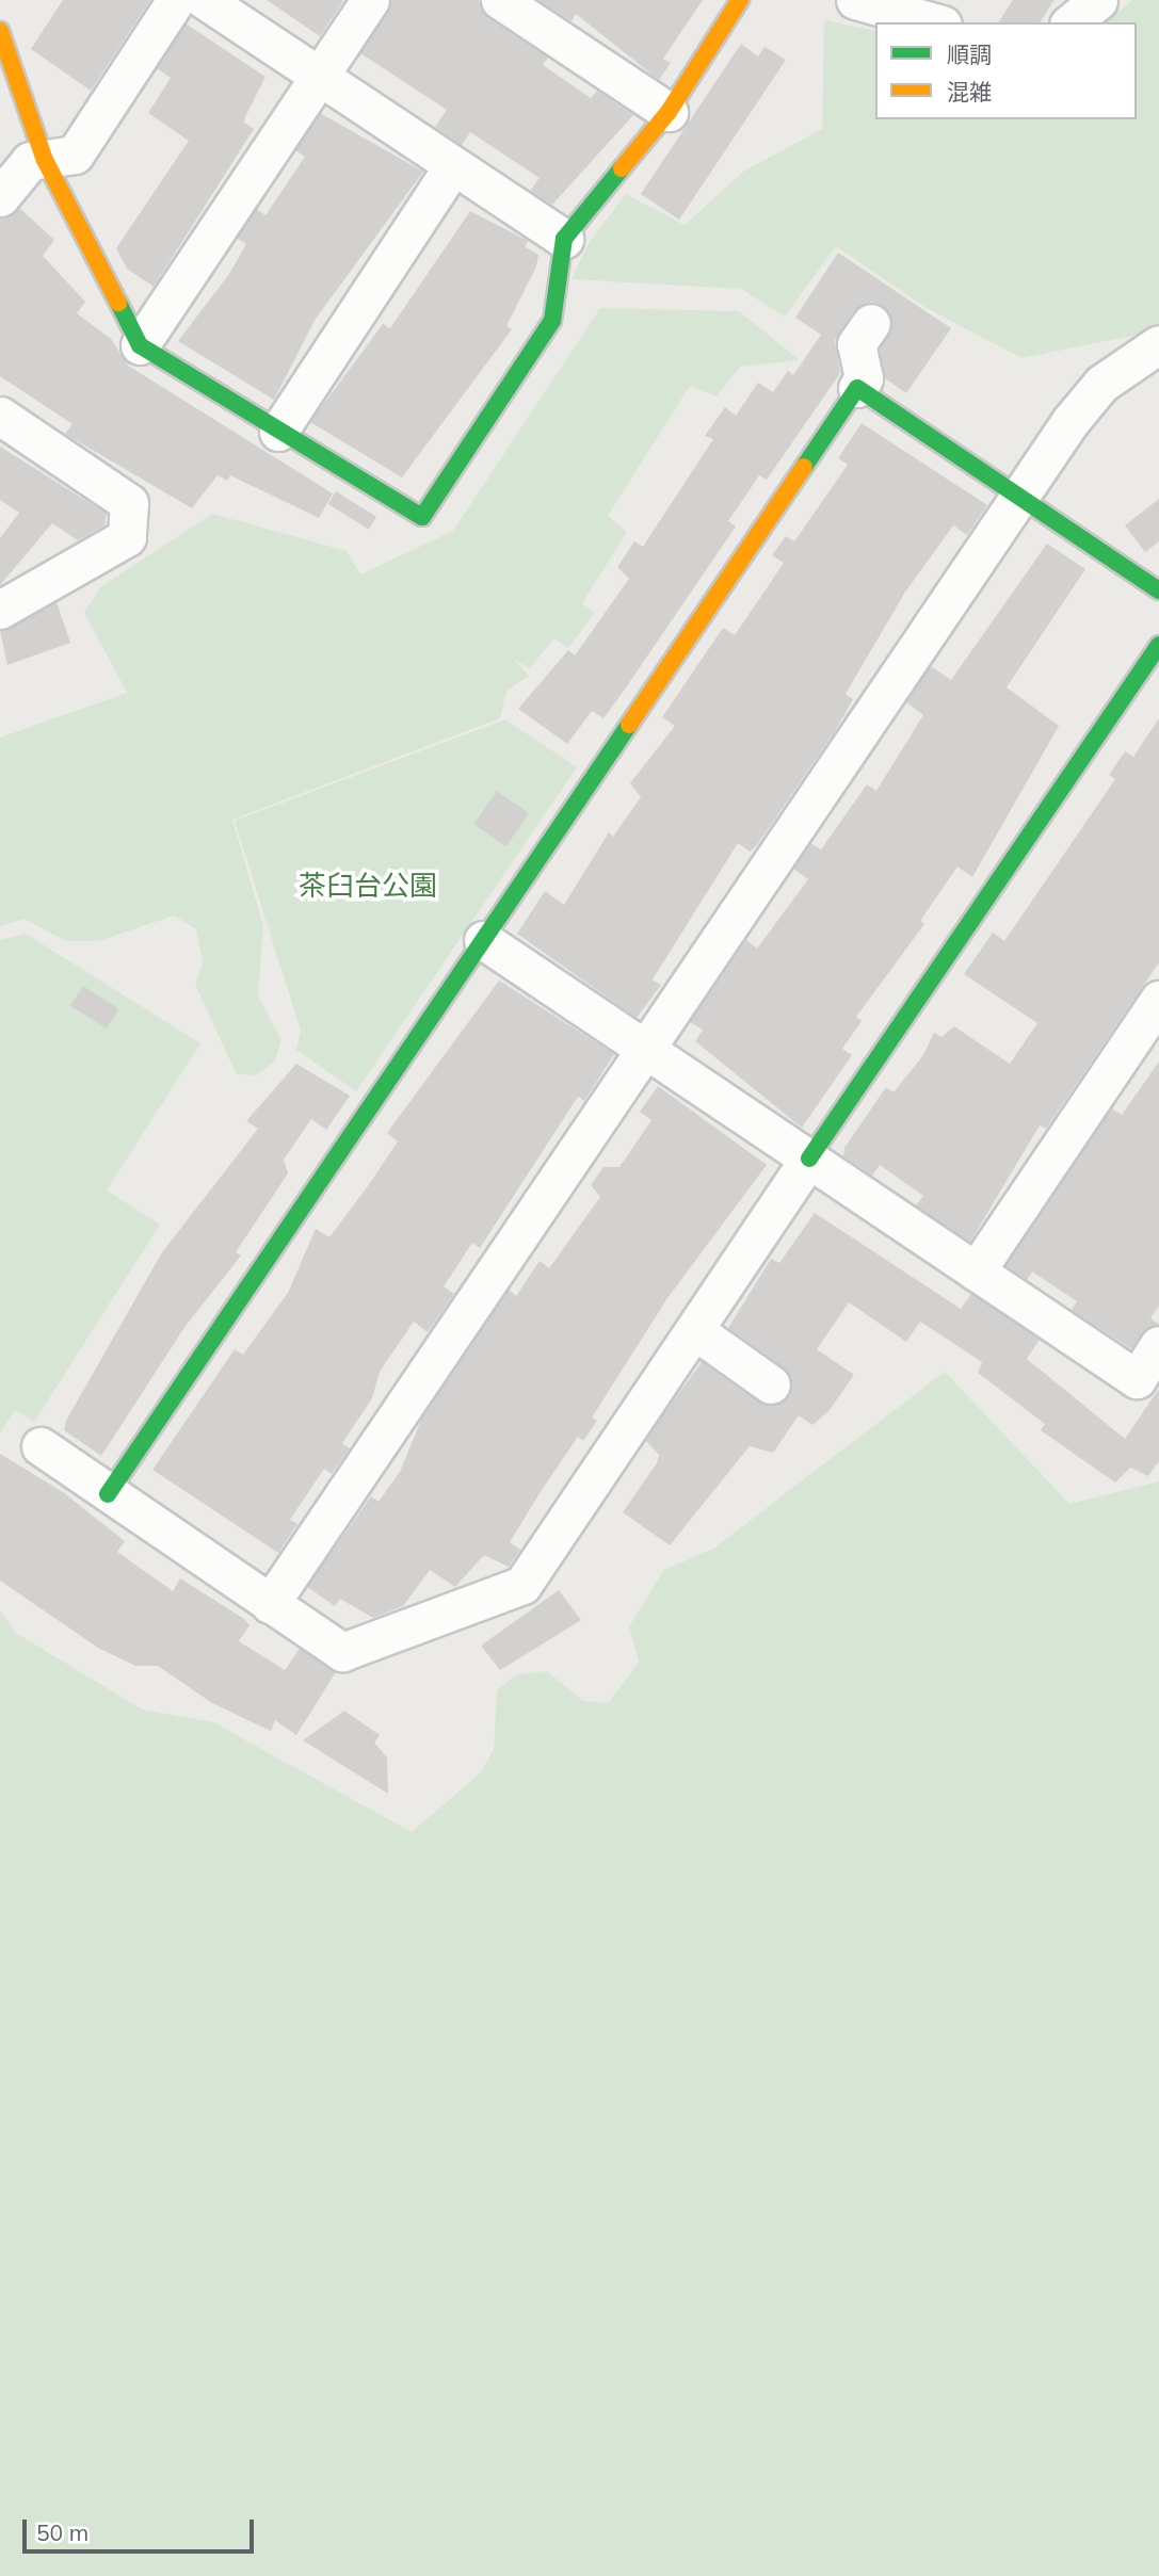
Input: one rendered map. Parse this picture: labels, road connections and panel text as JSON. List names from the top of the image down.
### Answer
{
  "parks": ["茶臼台公園"],
  "legend": ["順調", "混雑"],
  "scale_bar": "50 m"
}
